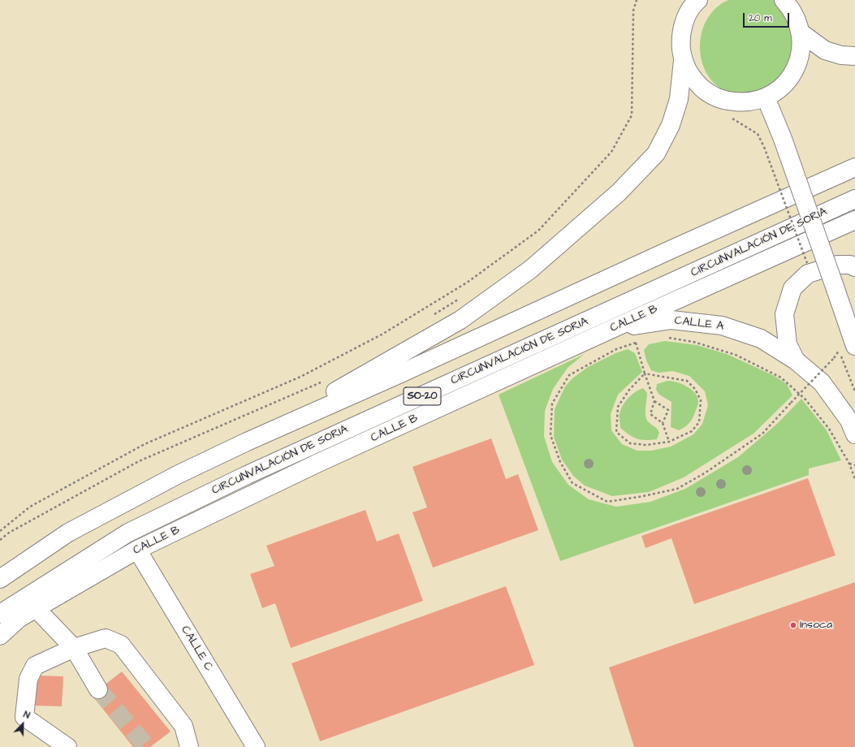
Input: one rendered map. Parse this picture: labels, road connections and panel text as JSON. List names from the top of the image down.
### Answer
{
  "streets": {
    "main road": [
      "CIRCUNVALACIÓN DE SORIA",
      "CALLE B",
      "CALLE A",
      "SO-20",
      "CALLE C"
    ]
  },
  "crossings": [
    ["CALLE B", "CALLE A"],
    ["CALLE B", "CALLE C"]
  ],
  "places": ["Insoca"],
  "scale_bar": "20 m",
  "north": "top right"
}
